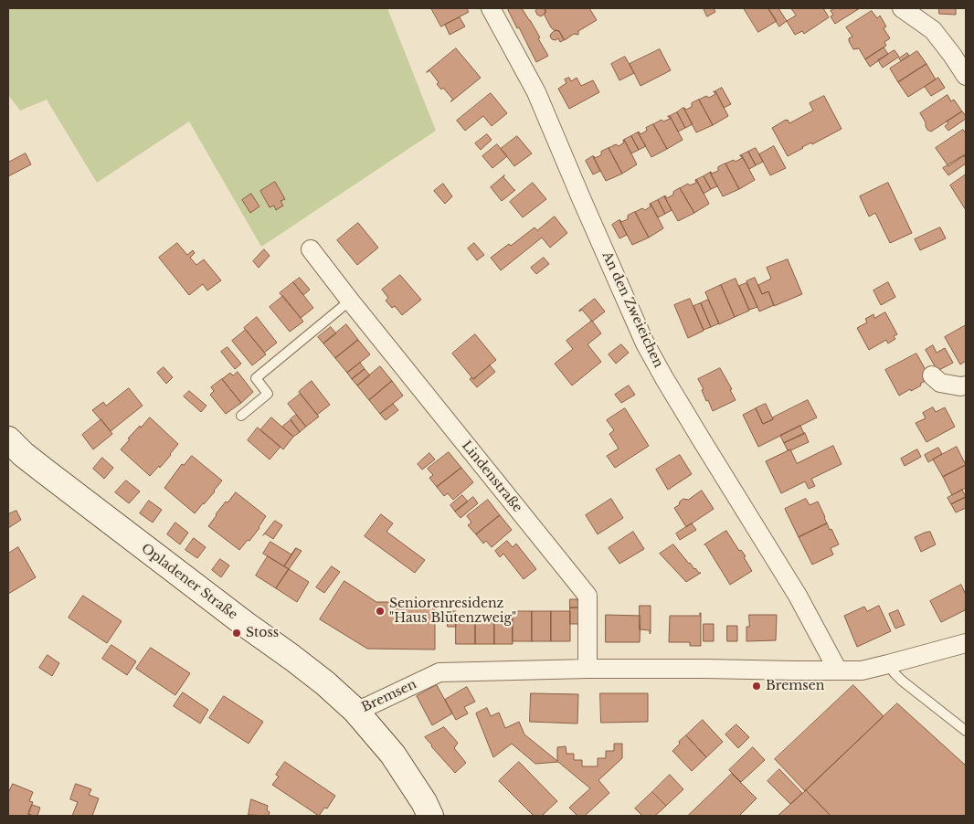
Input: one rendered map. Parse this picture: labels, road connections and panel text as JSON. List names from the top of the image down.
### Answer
{
  "streets": {
    "main road": ["Opladener Straße"],
    "street": ["An den Zweieichen", "Lindenstraße", "Bremsen"]
  },
  "crossings": [
    ["An den Zweieichen", "Bremsen"],
    ["Lindenstraße", "Bremsen"],
    ["Opladener Straße", "Bremsen"]
  ],
  "places": ["Seniorenresidenz \"Haus Blütenzweig\"", "Stoss", "Bremsen"]
}
